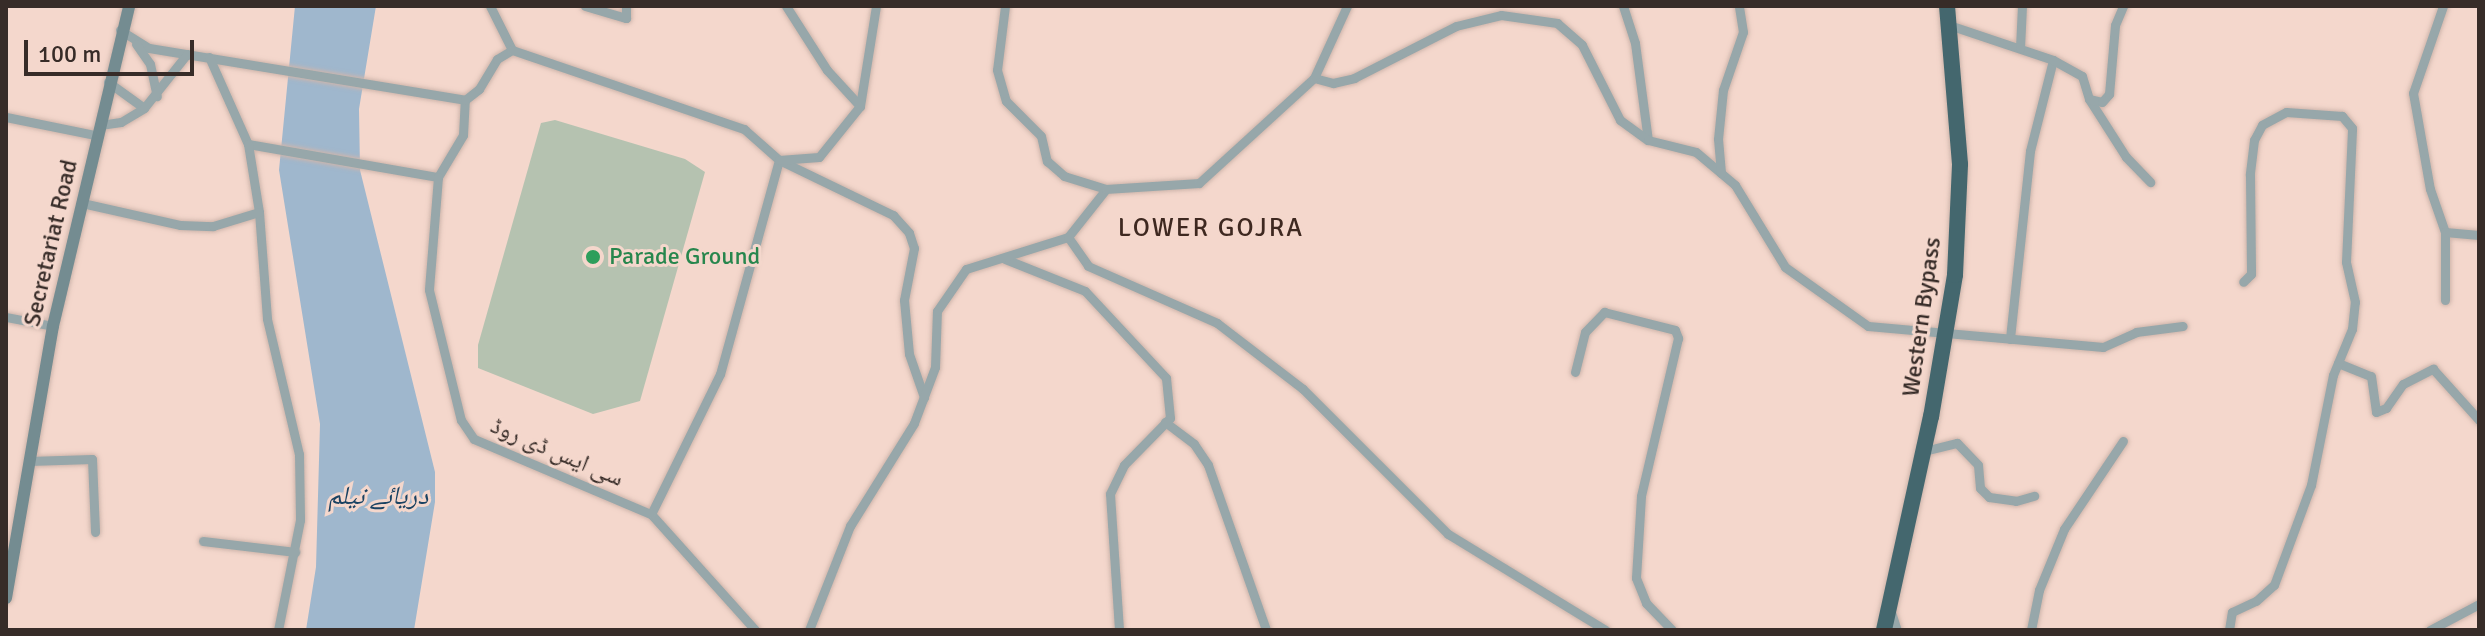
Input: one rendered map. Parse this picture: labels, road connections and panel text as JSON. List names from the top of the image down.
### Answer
{
  "streets": {
    "highway": ["Western Bypass"],
    "main road": ["Secretariat Road"],
    "street": ["سی ایس ڈی روڈ"]
  },
  "districts": ["LOWER GOJRA"],
  "water": ["دریائے نیلم"],
  "places": ["Parade Ground"],
  "scale_bar": "100 m"
}
